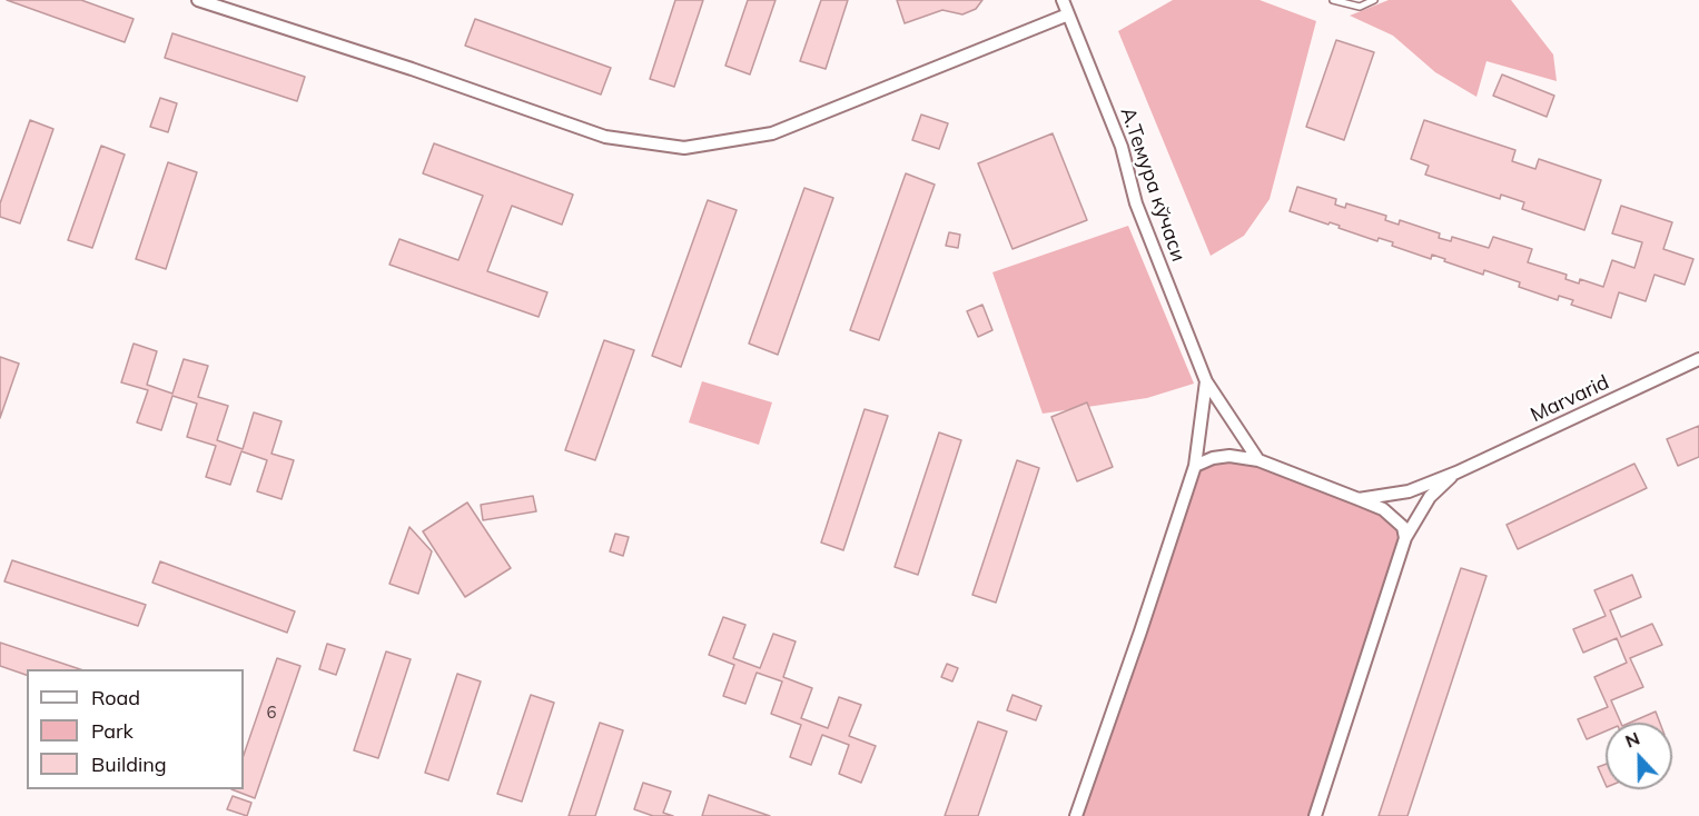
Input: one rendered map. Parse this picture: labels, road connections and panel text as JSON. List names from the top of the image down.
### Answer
{
  "streets": {
    "street": ["А.Темура кўчаси", "Marvarid"]
  },
  "house_numbers": ["6"],
  "legend": ["Road", "Park", "Building"],
  "north": "top"
}
